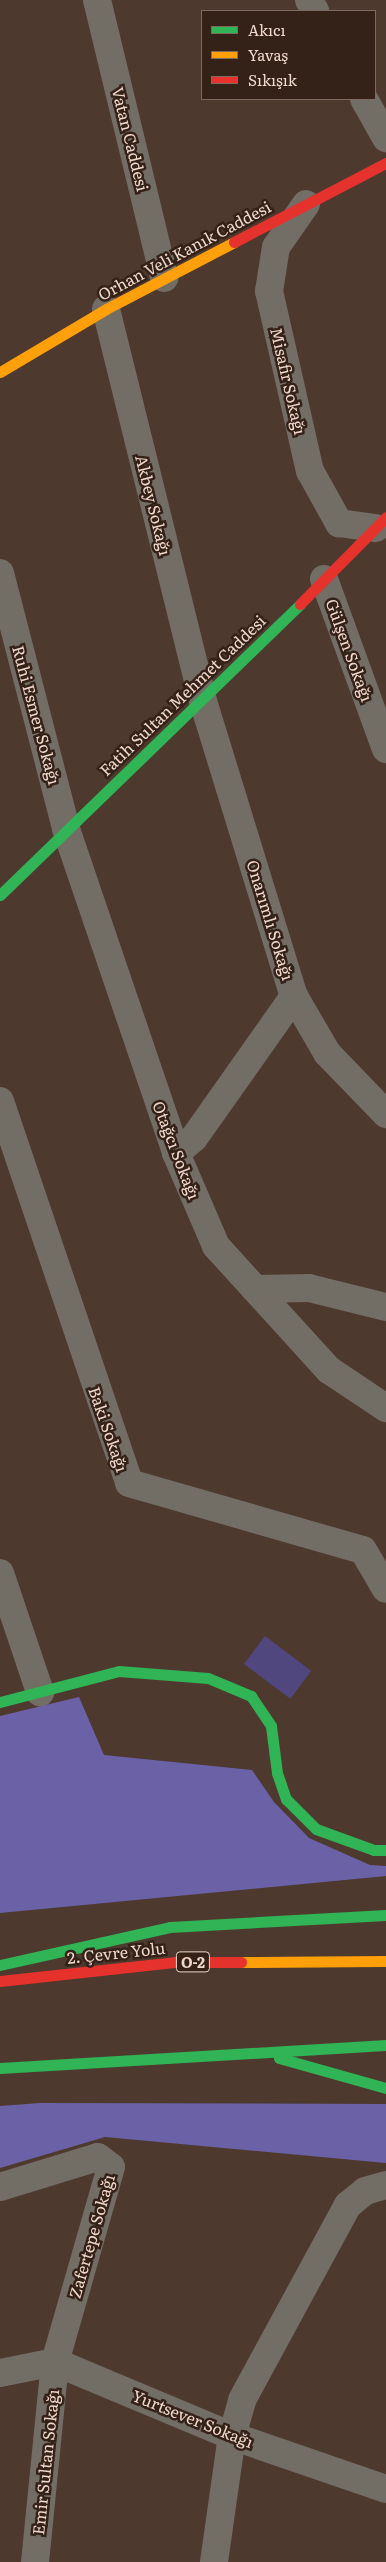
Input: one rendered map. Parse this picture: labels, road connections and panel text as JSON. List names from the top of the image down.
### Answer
{
  "streets": {
    "main road": [
      "Orhan Veli Kanık Caddesi",
      "Fatih Sultan Mehmet Caddesi",
      "2. Çevre Yolu",
      "O-2"
    ],
    "street": [
      "Vatan Caddesi",
      "Misafir Sokağı",
      "Akbey Sokağı",
      "Gülşen Sokağı",
      "Ruhi Esmer Sokağı",
      "Onarımlı Sokağı",
      "Otağcı Sokağı",
      "Baki Sokağı",
      "Zafertepe Sokağı",
      "Yurtsever Sokağı",
      "Emir Sultan Sokağı"
    ]
  },
  "crossings": [
    ["Vatan Caddesi", "Orhan Veli Kanık Caddesi"],
    ["Orhan Veli Kanık Caddesi", "Misafir Sokağı"],
    ["Orhan Veli Kanık Caddesi", "Akbey Sokağı"],
    ["Misafir Sokağı", "Fatih Sultan Mehmet Caddesi"],
    ["Akbey Sokağı", "Fatih Sultan Mehmet Caddesi"],
    ["Akbey Sokağı", "Onarımlı Sokağı"],
    ["Gülşen Sokağı", "Fatih Sultan Mehmet Caddesi"],
    ["Fatih Sultan Mehmet Caddesi", "Ruhi Esmer Sokağı"],
    ["Fatih Sultan Mehmet Caddesi", "Onarımlı Sokağı"],
    ["Fatih Sultan Mehmet Caddesi", "Otağcı Sokağı"],
    ["Ruhi Esmer Sokağı", "Otağcı Sokağı"],
    ["Zafertepe Sokağı", "Yurtsever Sokağı"],
    ["Zafertepe Sokağı", "Emir Sultan Sokağı"],
    ["Yurtsever Sokağı", "Emir Sultan Sokağı"]
  ],
  "legend": ["Akıcı", "Yavaş", "Sıkışık"]
}
